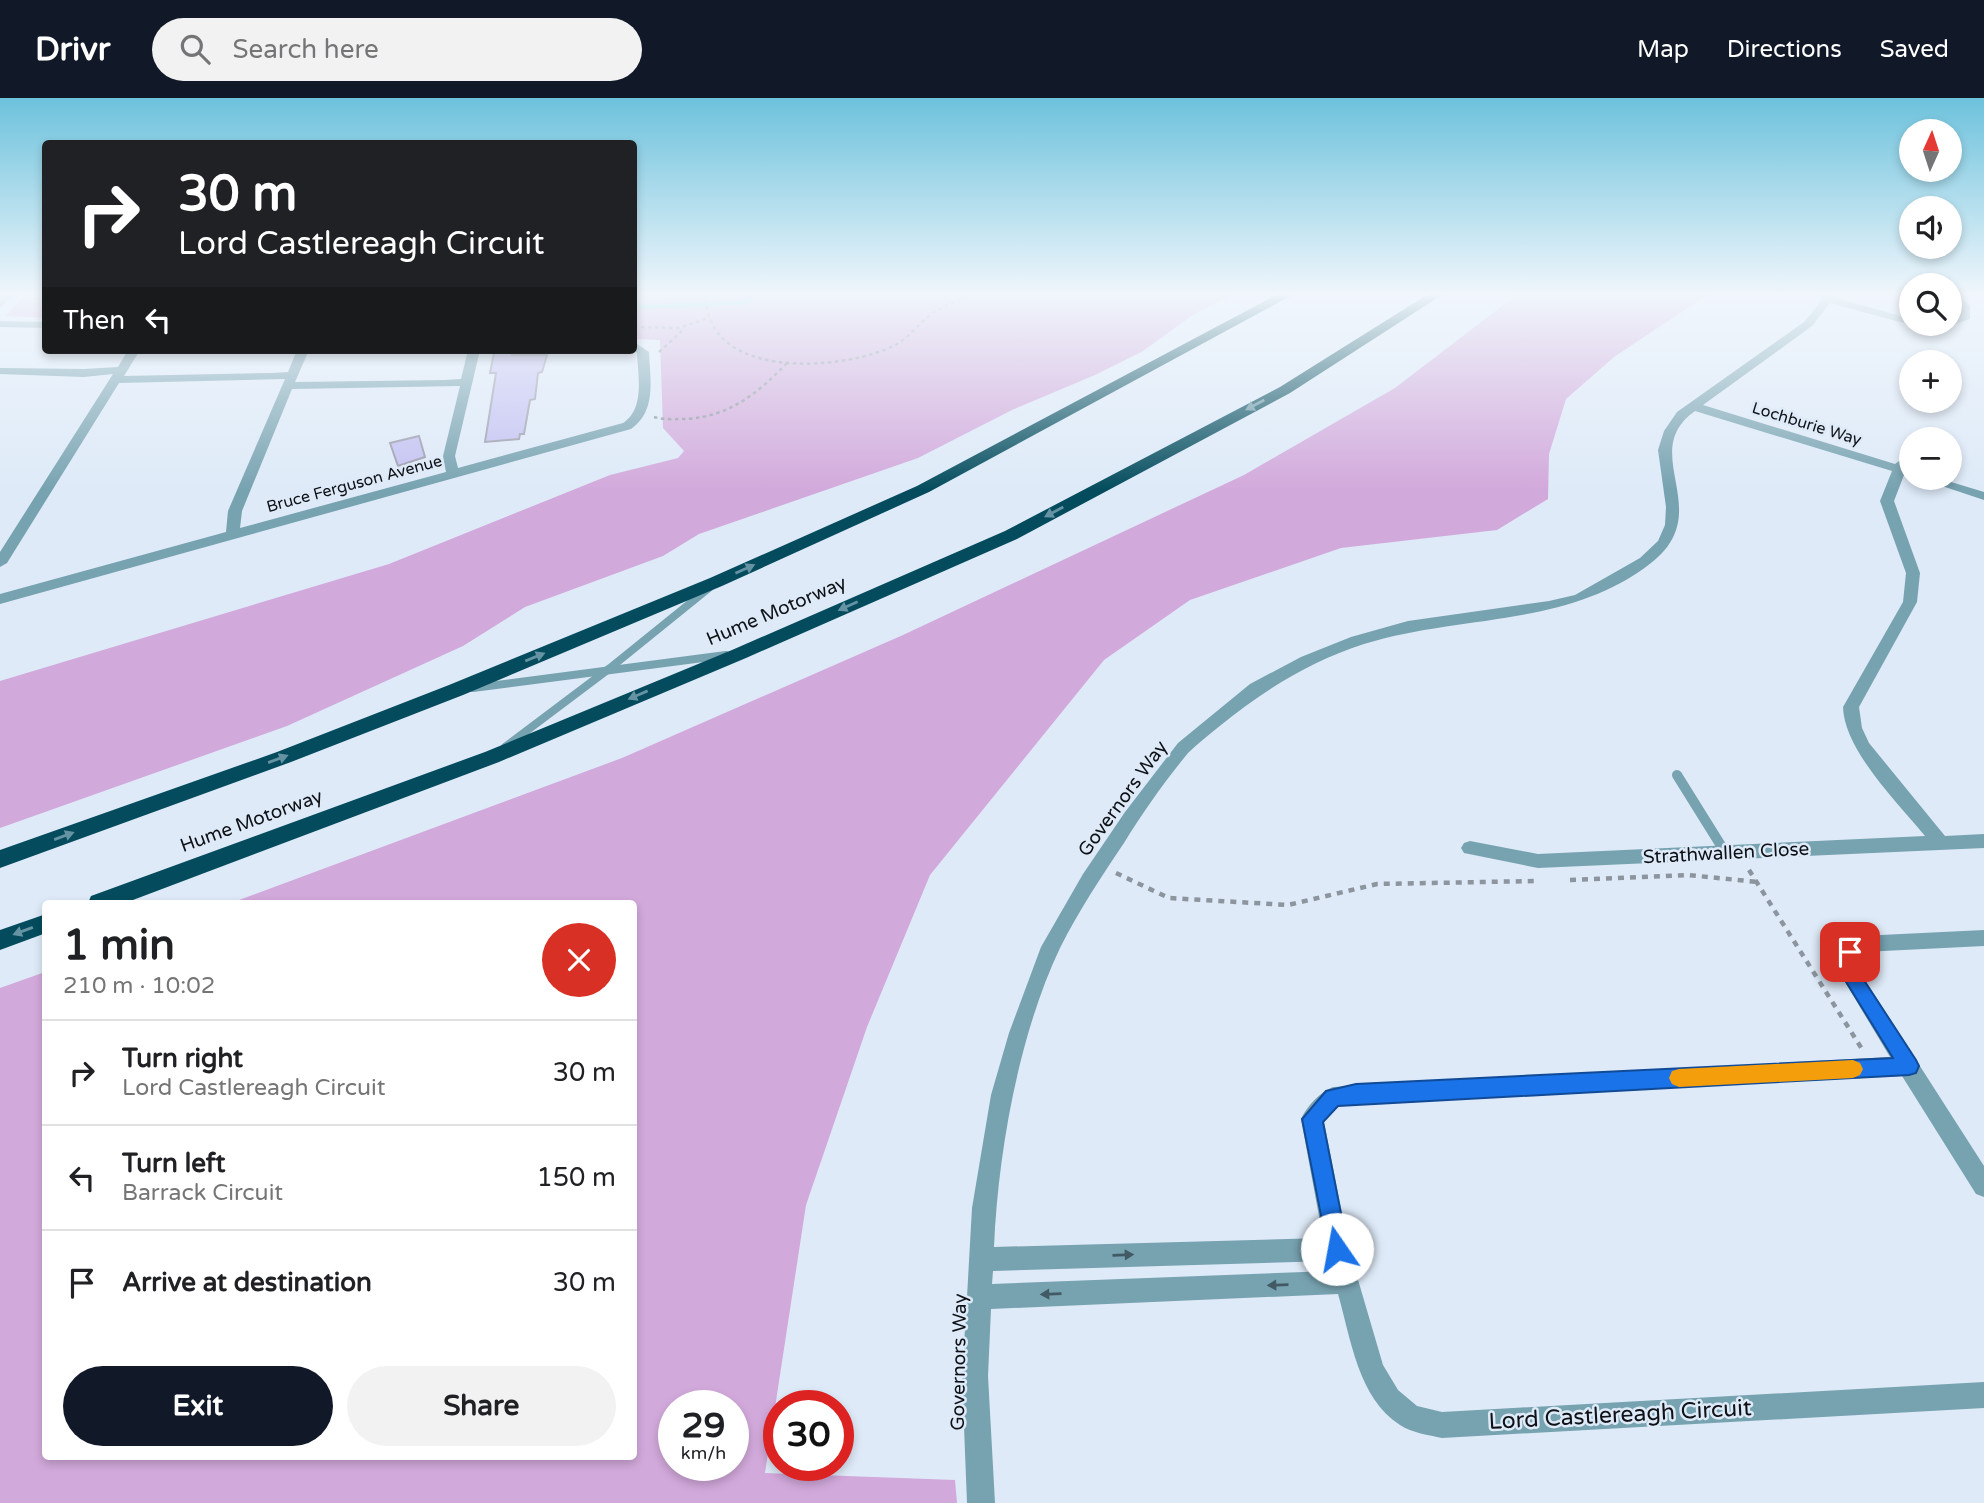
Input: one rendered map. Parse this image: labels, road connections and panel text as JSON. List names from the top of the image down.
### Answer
{
  "streets": {
    "highway": ["Hume Motorway"],
    "street": [
      "Lochburie Way",
      "Bruce Ferguson Avenue",
      "Governors Way",
      "Strathwallen Close",
      "Lord Castlereagh Circuit"
    ]
  },
  "crossings": [
    ["Lochburie Way", "Governors Way"]
  ],
  "north": "top",
  "page": {
    "header": "Drivr",
    "search": "Search here",
    "nav": ["Map", "Directions", "Saved"],
    "map_buttons": ["+", "−"],
    "turn": ["30 m", "Lord Castlereagh Circuit"],
    "then": "Then",
    "heading": ["1 min", "210 m · 10:02"],
    "list": [
      {
        "name": "Turn right",
        "note": "Lord Castlereagh Circuit",
        "value": "30 m"
      },
      {
        "name": "Turn left",
        "note": "Barrack Circuit",
        "value": "150 m"
      },
      {
        "name": "Arrive at destination",
        "value": "30 m"
      }
    ],
    "buttons": ["Exit", "Share"],
    "speed": "29 km/h",
    "limit": "30"
  }
}
